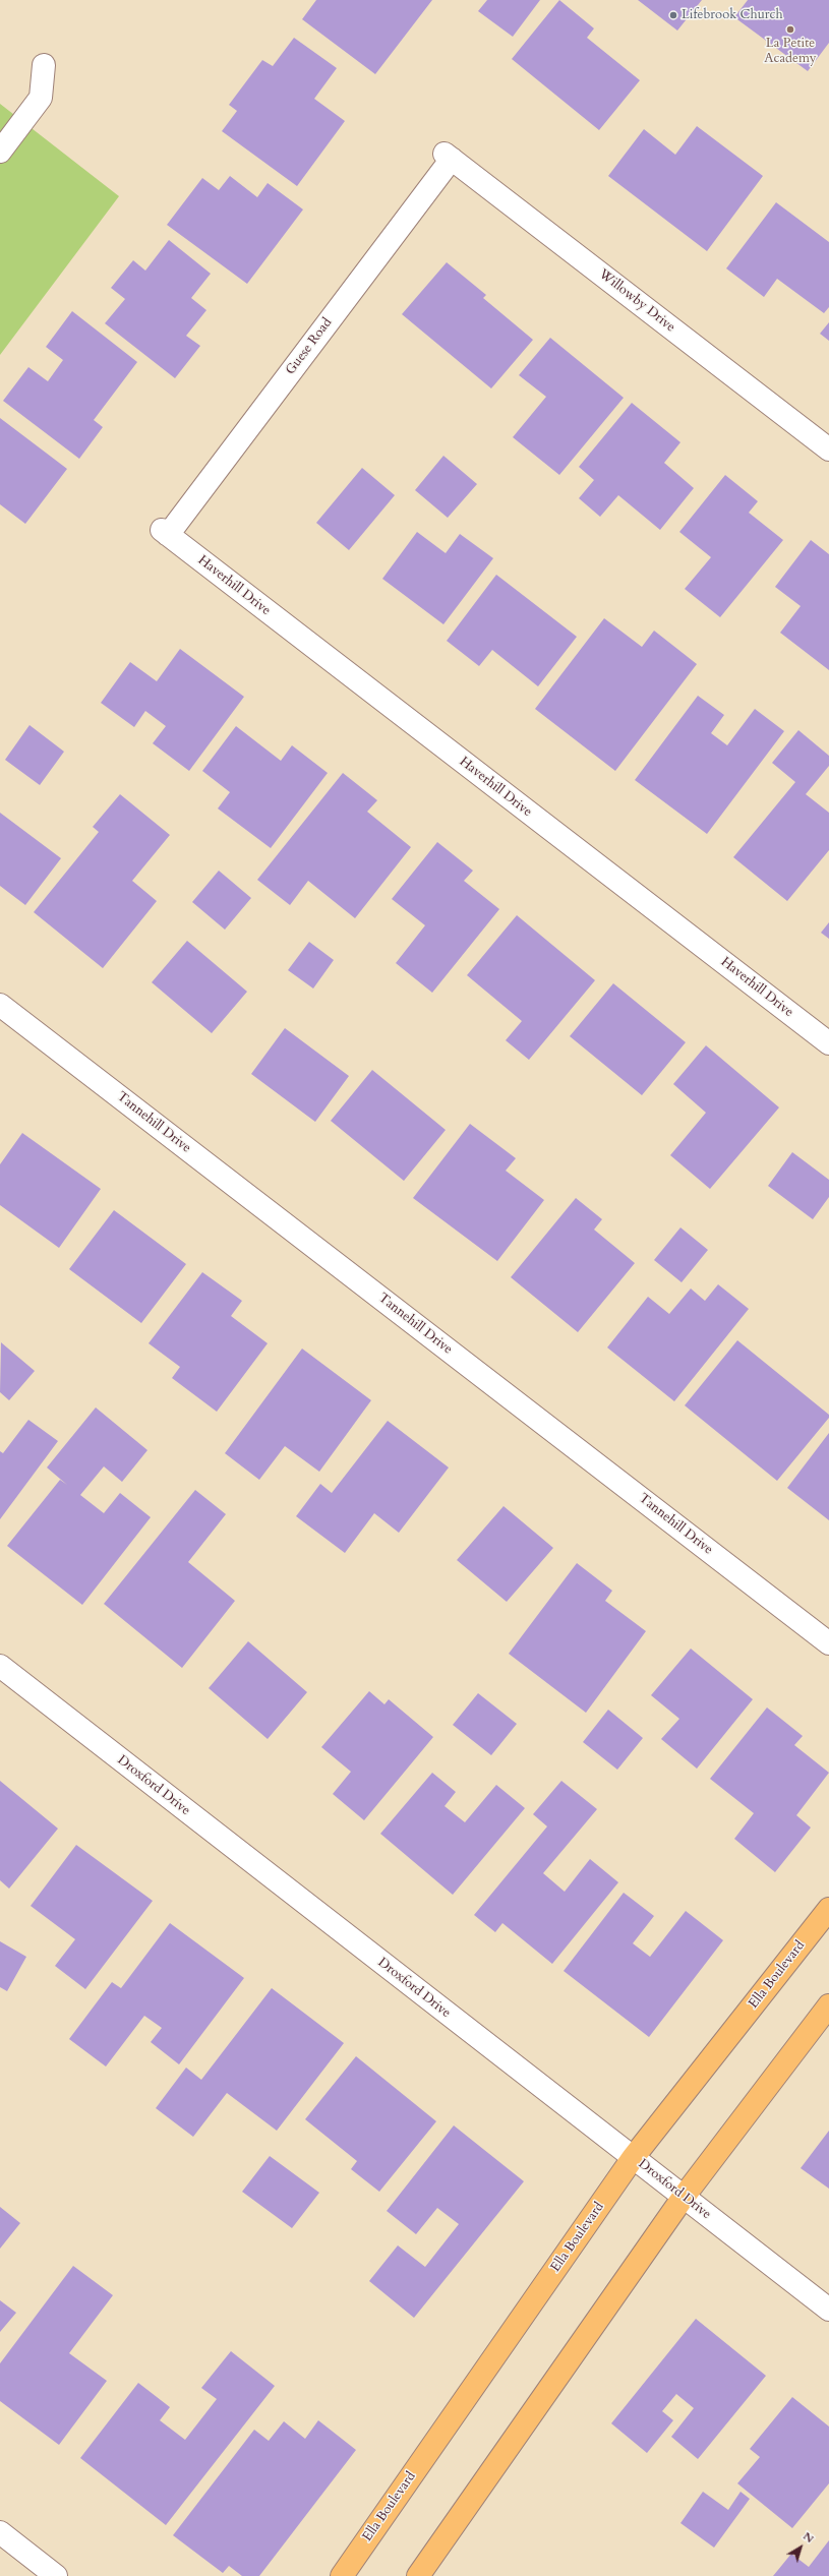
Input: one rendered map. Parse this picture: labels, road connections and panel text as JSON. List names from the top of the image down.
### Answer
{
  "streets": {
    "main road": ["Ella Boulevard"],
    "street": [
      "Willowby Drive",
      "Guese Road",
      "Haverhill Drive",
      "Tannehill Drive",
      "Droxford Drive"
    ]
  },
  "crossings": [
    ["Willowby Drive", "Guese Road"],
    ["Guese Road", "Haverhill Drive"],
    ["Droxford Drive", "Ella Boulevard"]
  ],
  "places": ["Lifebrook Church", "La Petite Academy"],
  "north": "top right"
}
